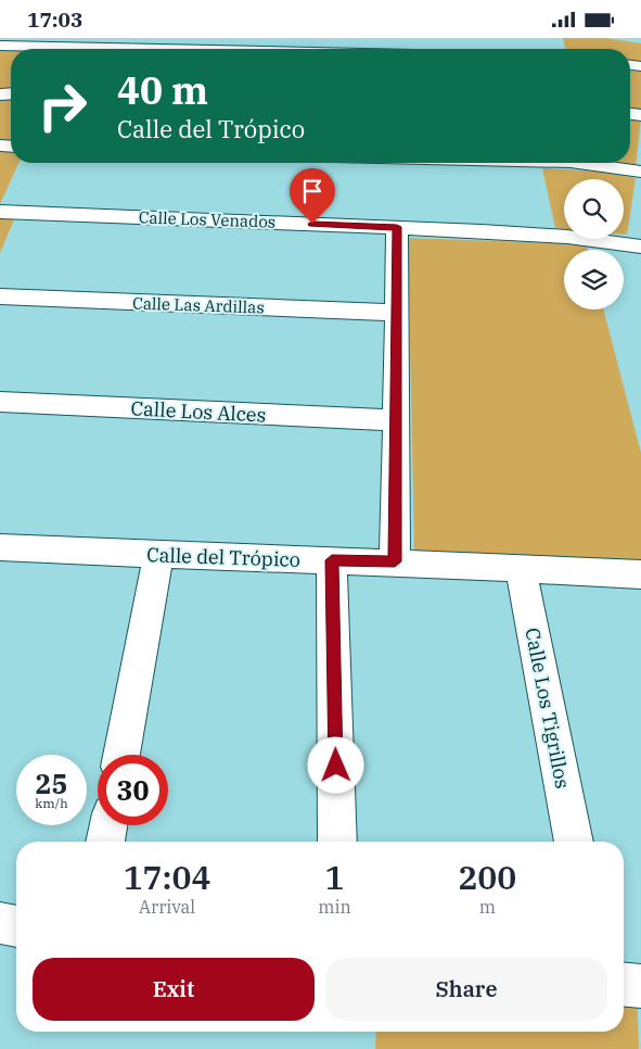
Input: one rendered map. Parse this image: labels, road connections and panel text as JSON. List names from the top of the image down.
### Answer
{
  "streets": {
    "street": [
      "Calle Los Venados",
      "Calle Las Ardillas",
      "Calle Los Alces",
      "Calle del Trópico",
      "Calle Los Tigrillos"
    ]
  },
  "crossings": [
    ["Calle del Trópico", "Calle Los Tigrillos"]
  ],
  "page": {
    "status": "17:03",
    "turn": ["40 m", "Calle del Trópico"],
    "speed": "25 km/h",
    "limit": "30",
    "eta": [
      "17:04",
      "Arrival",
      "1",
      "min",
      "200",
      "m"
    ],
    "buttons": ["Exit", "Share"]
  }
}
